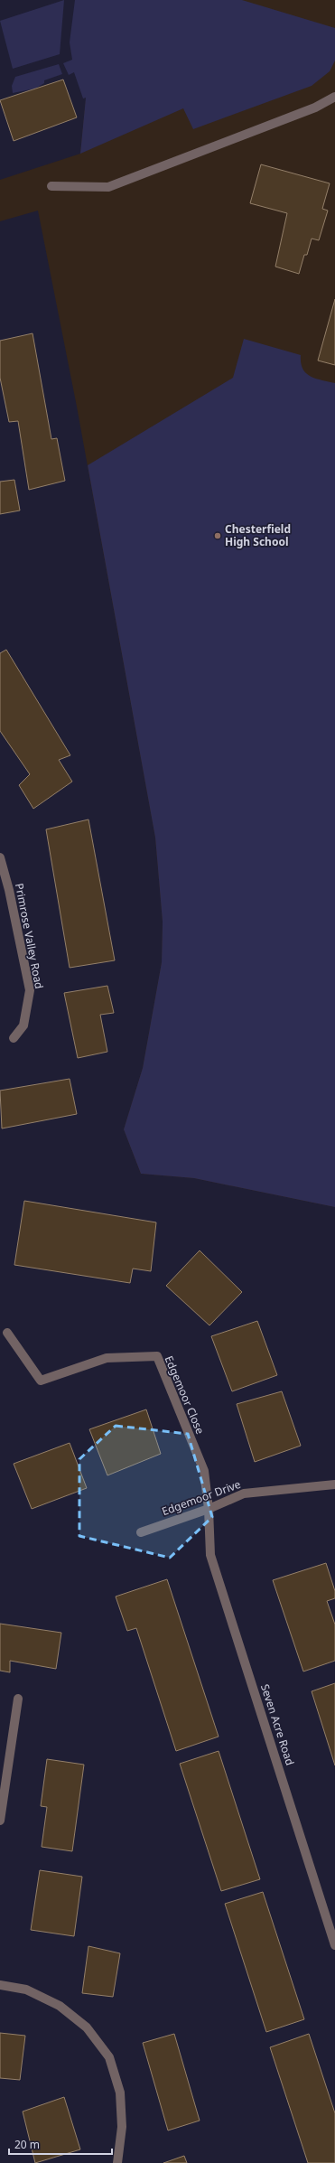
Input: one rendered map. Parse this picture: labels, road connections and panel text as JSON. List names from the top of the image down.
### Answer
{
  "streets": {
    "street": [
      "Primrose Valley Road",
      "Edgemoor Close",
      "Edgemoor Drive",
      "Seven Acre Road"
    ]
  },
  "crossings": [
    ["Edgemoor Close", "Edgemoor Drive"],
    ["Edgemoor Close", "Seven Acre Road"],
    ["Edgemoor Drive", "Seven Acre Road"]
  ],
  "places": ["Chesterfield High School"],
  "scale_bar": "20 m"
}
